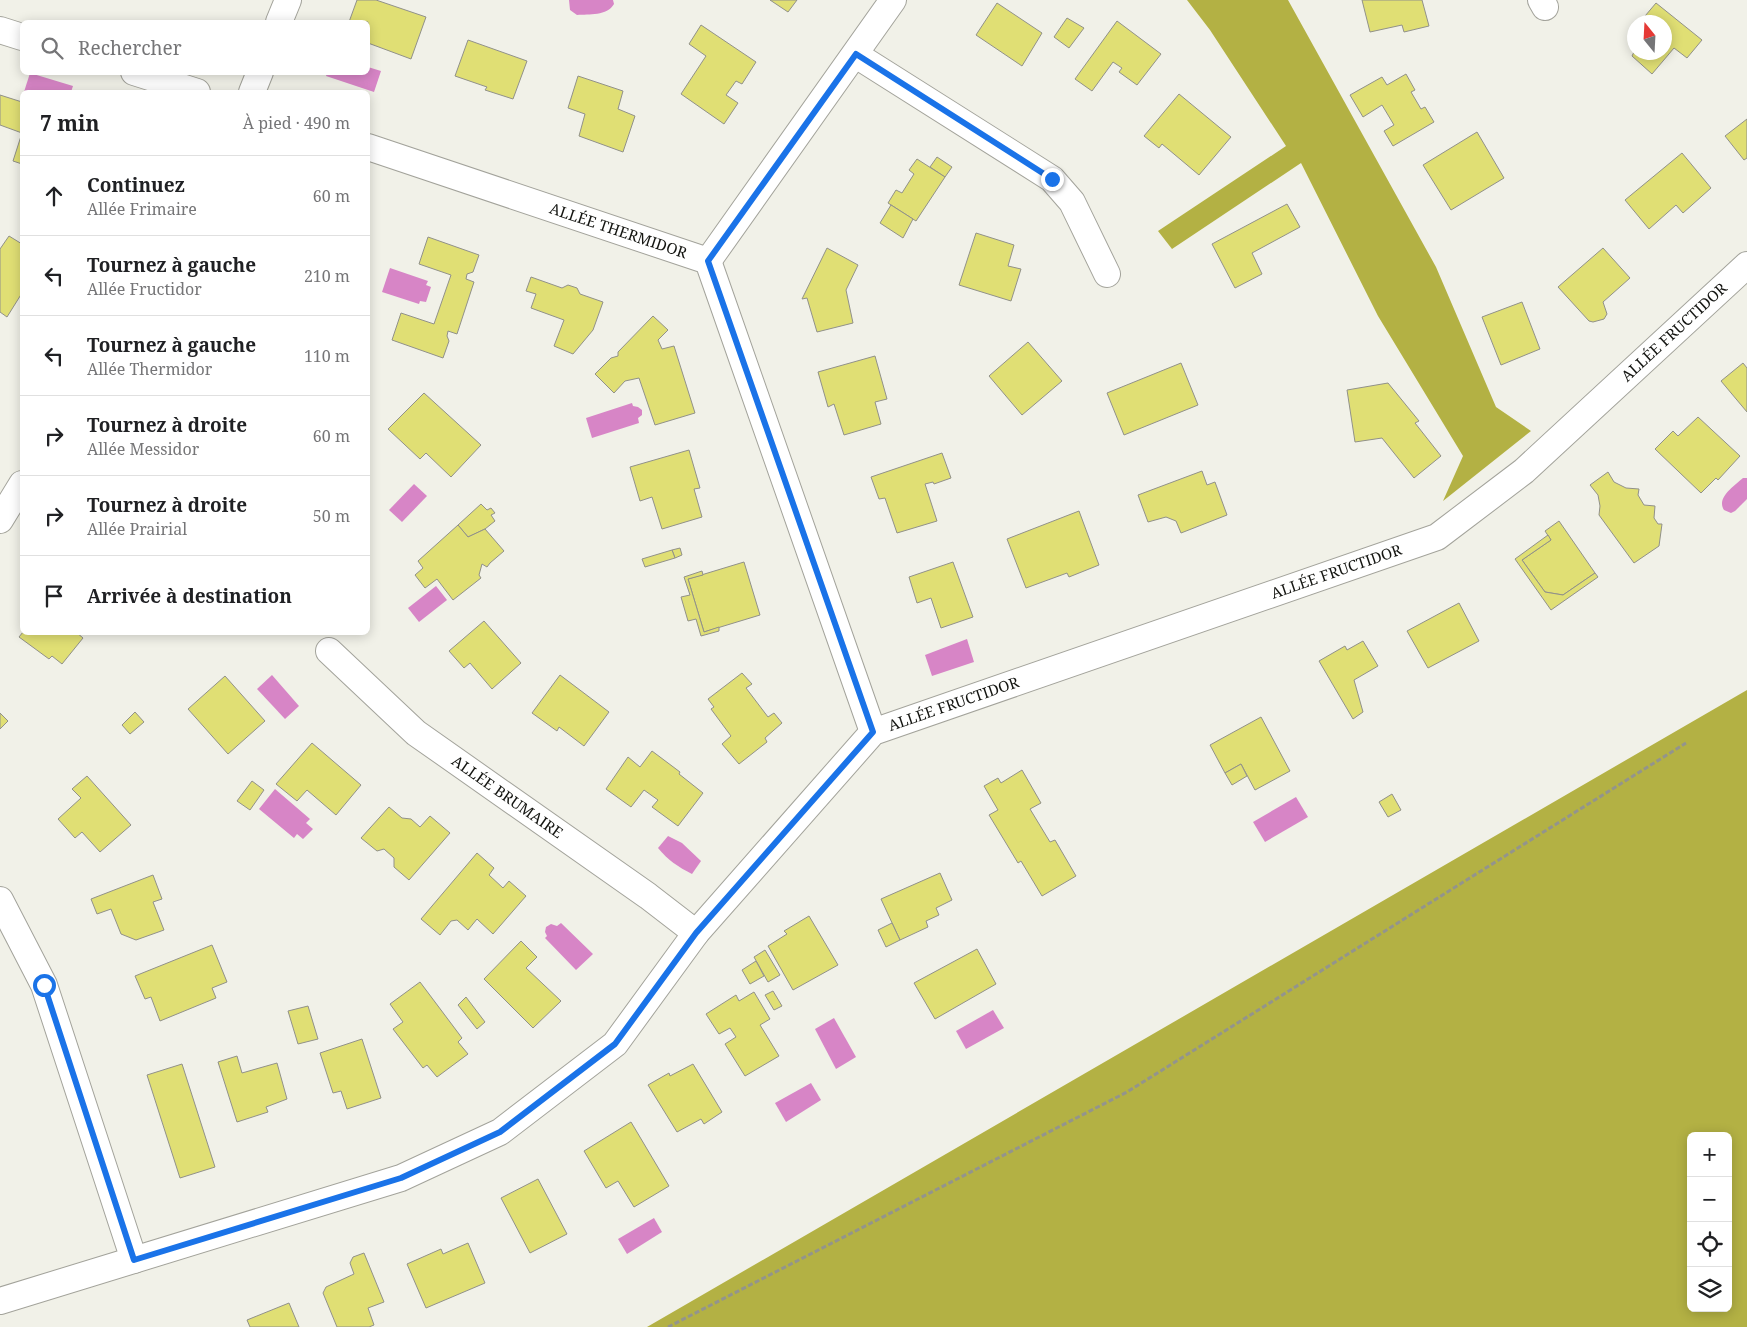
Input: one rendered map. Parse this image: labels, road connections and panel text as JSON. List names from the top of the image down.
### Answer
{
  "streets": {
    "street": ["ALLÉE THERMIDOR", "ALLÉE FRUCTIDOR", "ALLÉE BRUMAIRE"]
  },
  "crossings": [
    ["ALLÉE FRUCTIDOR", "ALLÉE BRUMAIRE"]
  ],
  "north": "top",
  "page": {
    "search": "Rechercher",
    "heading": ["7 min", "À pied · 490 m"],
    "list": [
      ["Continuez", "Allée Frimaire", "60 m"],
      ["Tournez à gauche", "Allée Fructidor", "210 m"],
      ["Tournez à gauche", "Allée Thermidor", "110 m"],
      ["Tournez à droite", "Allée Messidor", "60 m"],
      ["Tournez à droite", "Allée Prairial", "50 m"],
      "Arrivée à destination"
    ],
    "map_buttons": ["+", "−"]
  }
}
